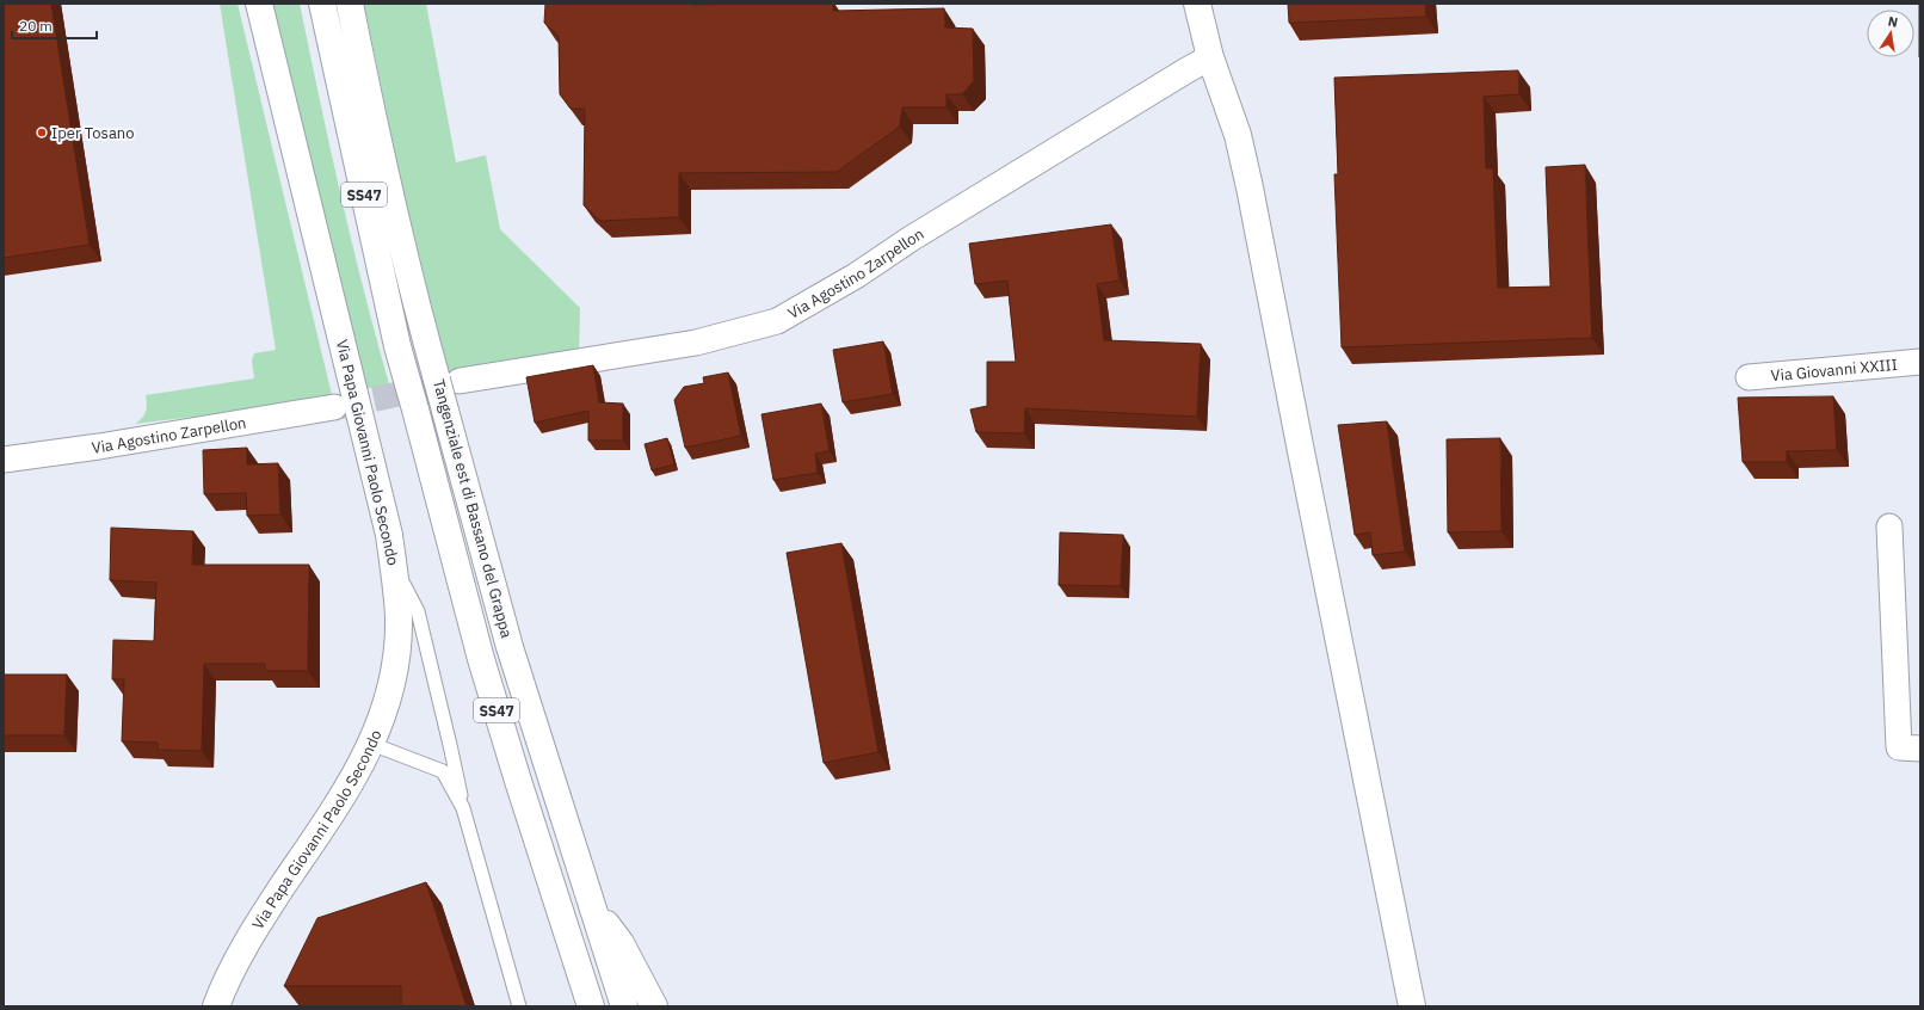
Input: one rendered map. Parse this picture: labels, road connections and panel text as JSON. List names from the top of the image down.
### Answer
{
  "streets": {
    "main road": ["SS47", "Via Papa Giovanni Paolo Secondo", "Tangenziale est di Bassano del Grappa"],
    "street": ["Via Agostino Zarpellon", "Via Giovanni XXIII"]
  },
  "crossings": [
    ["Via Agostino Zarpellon", "Tangenziale est di Bassano del Grappa"]
  ],
  "places": ["Iper Tosano"],
  "scale_bar": "20 m",
  "north": "top"
}
